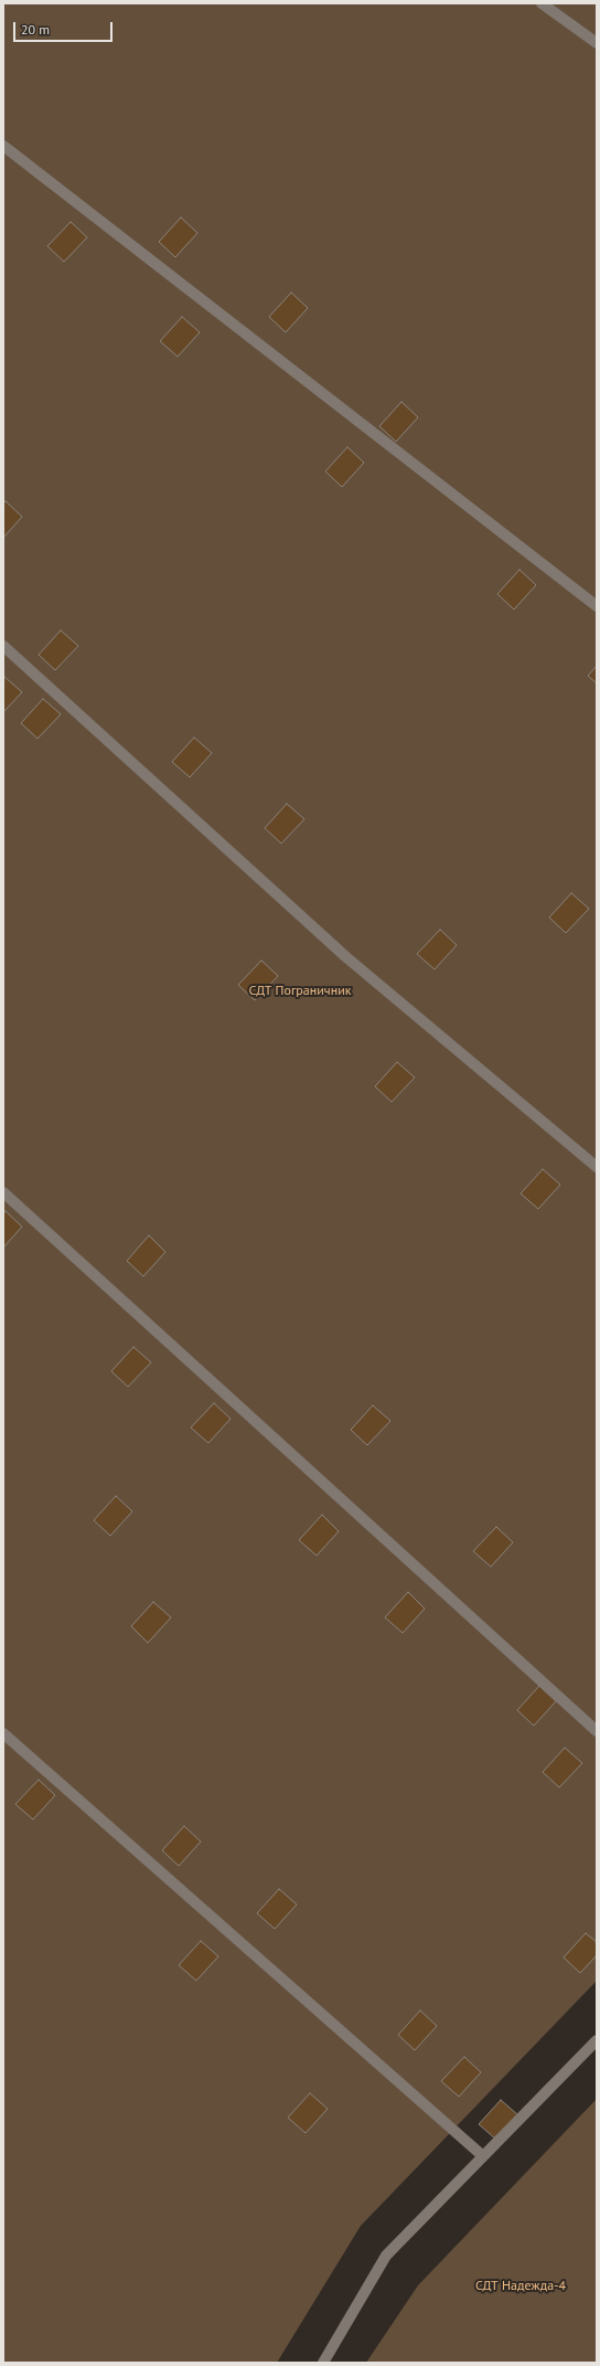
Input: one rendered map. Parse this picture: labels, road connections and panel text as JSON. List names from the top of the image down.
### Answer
{
  "parks": ["СДТ Пограничник", "СДТ Надежда-4"],
  "scale_bar": "20 m"
}
